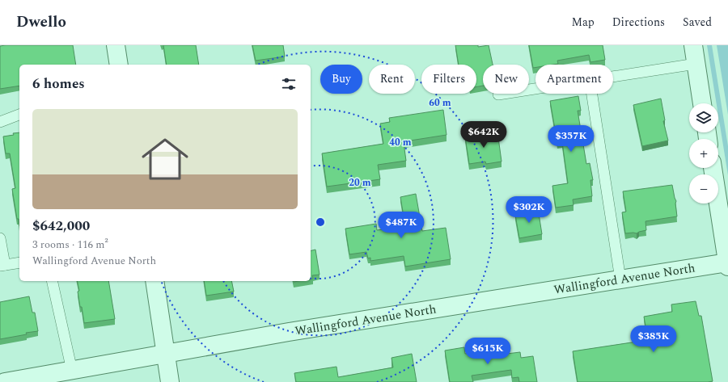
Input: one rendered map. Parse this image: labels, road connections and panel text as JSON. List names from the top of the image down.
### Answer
{
  "streets": {
    "street": ["Wallingford Avenue North"]
  },
  "page": {
    "header": "Dwello",
    "nav": ["Map", "Directions", "Saved"],
    "chip": [
      "Buy",
      "Rent",
      "Filters",
      "New",
      "Apartment"
    ],
    "heading": "6 homes",
    "map_buttons": ["+", "−"],
    "list": [
      {
        "name": "$642,000",
        "note": "3 rooms · 116 m² · Wallingford Avenue North"
      }
    ],
    "price": [
      "$642K",
      "$357K",
      "$302K",
      "$487K",
      "$385K",
      "$615K"
    ]
  },
  "rings": ["60 m", "40 m", "20 m"]
}
